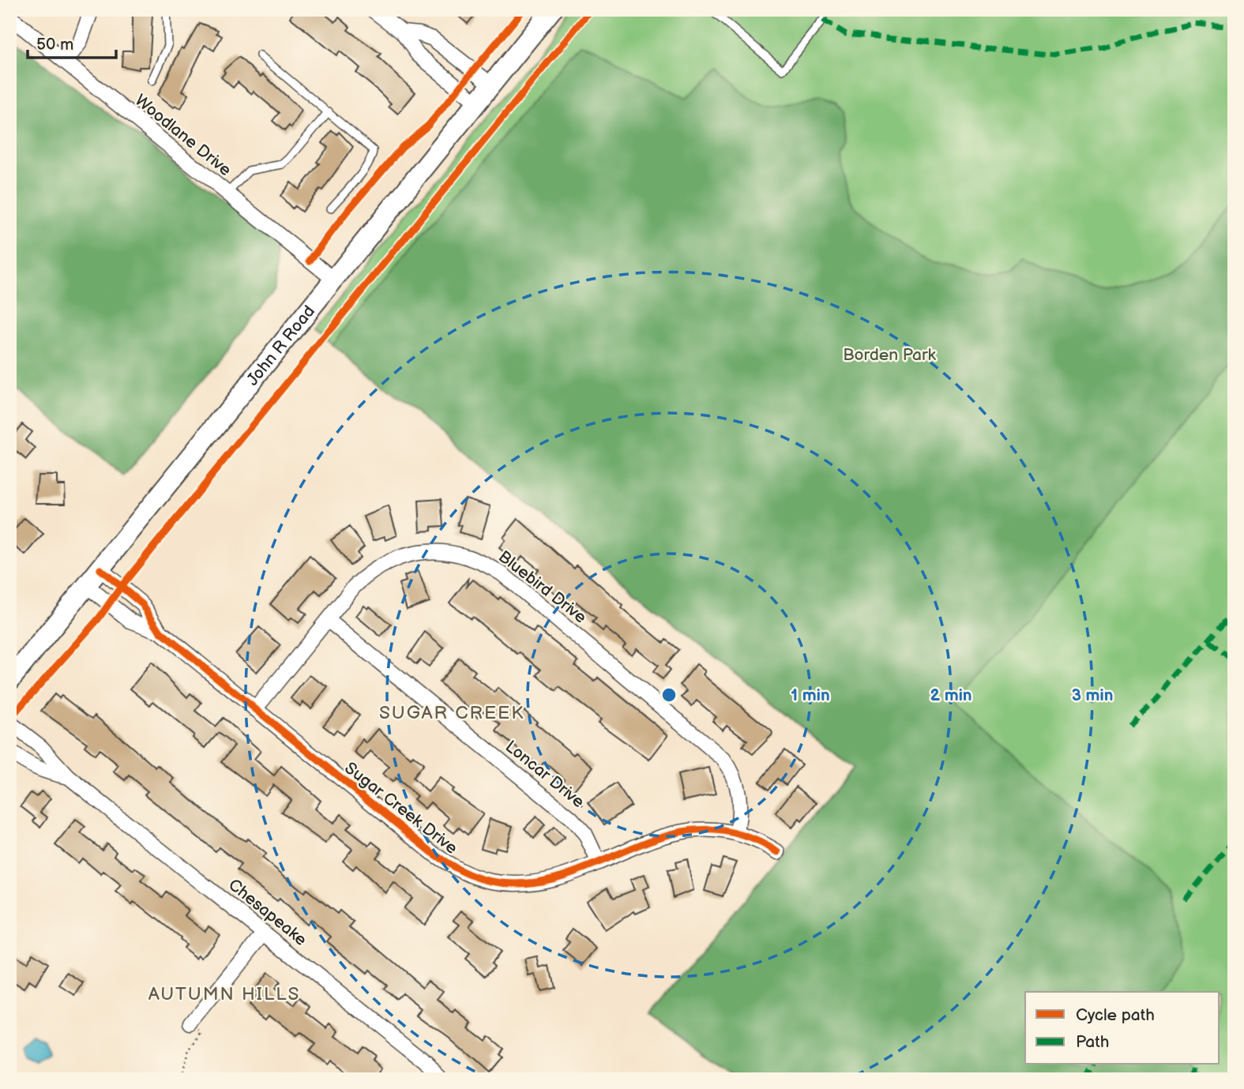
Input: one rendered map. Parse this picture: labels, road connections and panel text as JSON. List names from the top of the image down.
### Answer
{
  "streets": {
    "main road": ["John R Road"],
    "street": [
      "Woodlane Drive",
      "Bluebird Drive",
      "Loncar Drive",
      "Sugar Creek Drive",
      "Chesapeake"
    ]
  },
  "crossings": [
    ["Woodlane Drive", "John R Road"],
    ["John R Road", "Sugar Creek Drive"],
    ["Bluebird Drive", "Loncar Drive"],
    ["Bluebird Drive", "Sugar Creek Drive"],
    ["Loncar Drive", "Sugar Creek Drive"]
  ],
  "districts": ["SUGAR CREEK", "AUTUMN HILLS"],
  "parks": ["Borden Park"],
  "legend": ["Cycle path", "Path"],
  "scale_bar": "50 m",
  "rings": ["1 min", "2 min", "3 min"]
}
